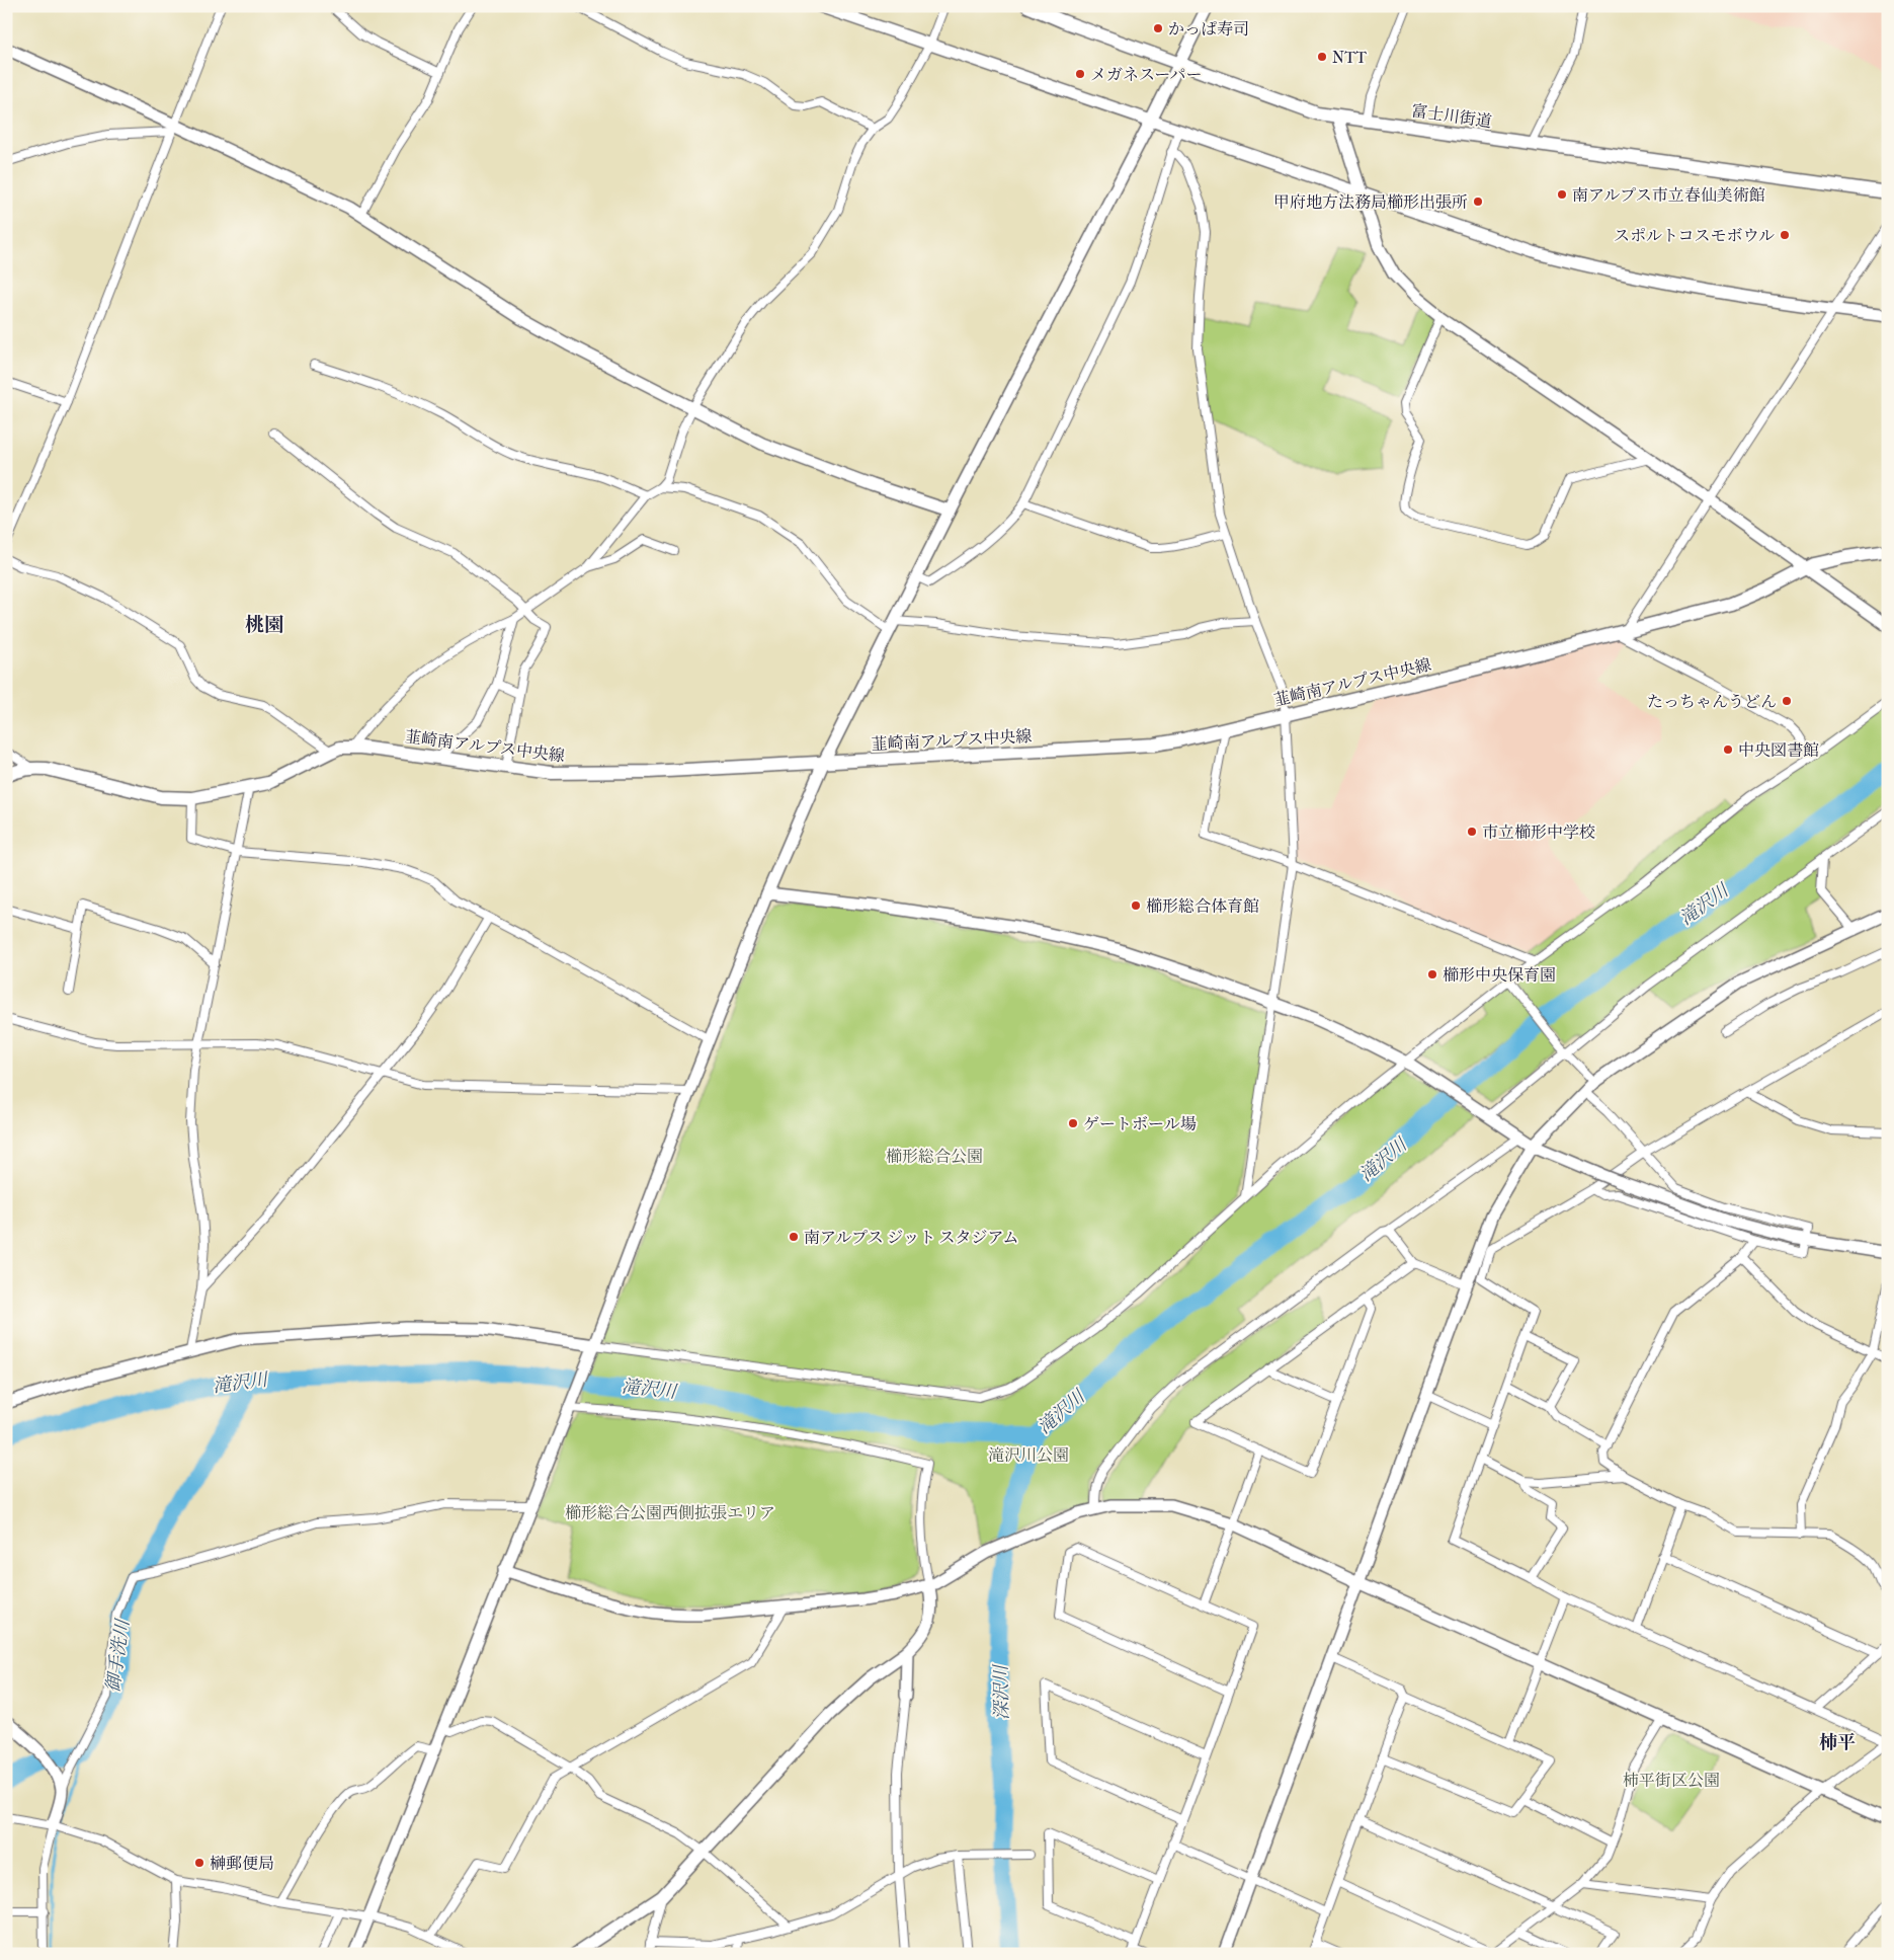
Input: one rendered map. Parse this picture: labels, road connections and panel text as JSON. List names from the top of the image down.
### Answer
{
  "streets": {
    "main road": ["富士川街道", "韮崎南アルプス中央線"]
  },
  "districts": ["桃園", "柿平"],
  "water": ["滝沢川", "御手洗川", "深沢川"],
  "parks": [
    "櫛形総合公園",
    "滝沢川公園",
    "櫛形総合公園西側拡張エリア",
    "柿平街区公園"
  ],
  "places": [
    "かっぱ寿司",
    "NTT",
    "メガネスーパー",
    "南アルプス市立春仙美術館",
    "甲府地方法務局櫛形出張所",
    "スポルトコスモボウル",
    "たっちゃんうどん",
    "中央図書館",
    "市立櫛形中学校",
    "櫛形総合体育館",
    "櫛形中央保育園",
    "ゲートボール場",
    "南アルプス ジット スタジアム",
    "榊郵便局"
  ]
}
